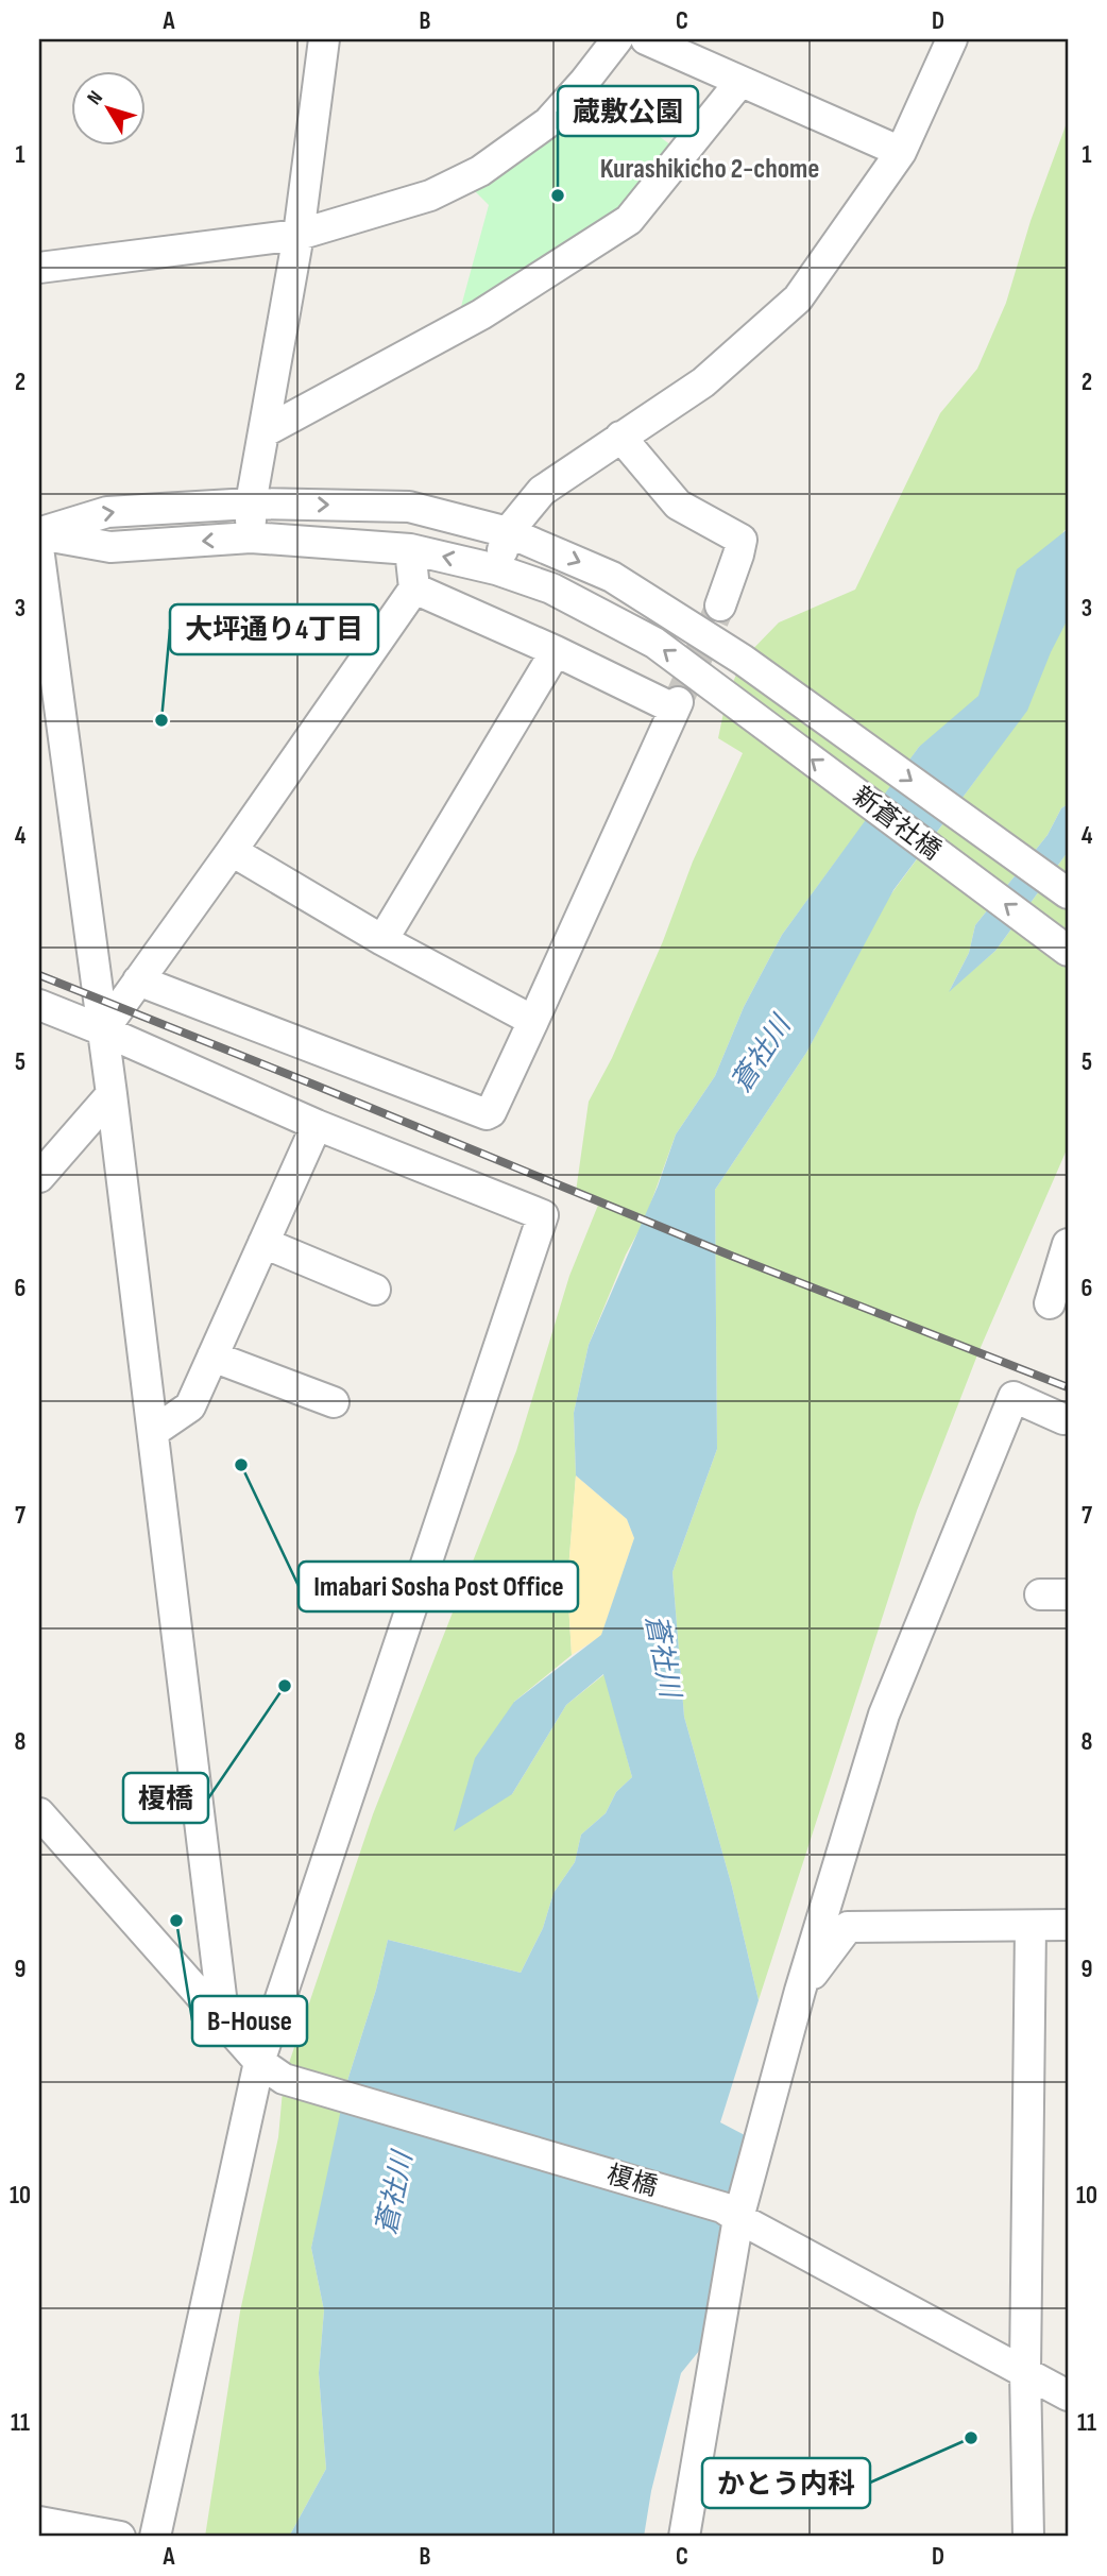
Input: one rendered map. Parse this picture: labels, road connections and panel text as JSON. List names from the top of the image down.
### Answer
{
  "streets": {
    "street": ["新蒼社橋", "榎橋"]
  },
  "districts": ["Kurashikicho 2-chome"],
  "water": ["蒼社川"],
  "places": [
    "蔵敷公園",
    "大坪通り4丁目",
    "Imabari Sosha Post Office",
    "榎橋",
    "B-House",
    "かとう内科"
  ],
  "north": "top left",
  "grid": {
    "columns": [
      "A",
      "B",
      "C",
      "D"
    ],
    "rows": [
      "1",
      "2",
      "3",
      "4",
      "5",
      "6",
      "7",
      "8",
      "9",
      "10",
      "11"
    ]
  }
}
